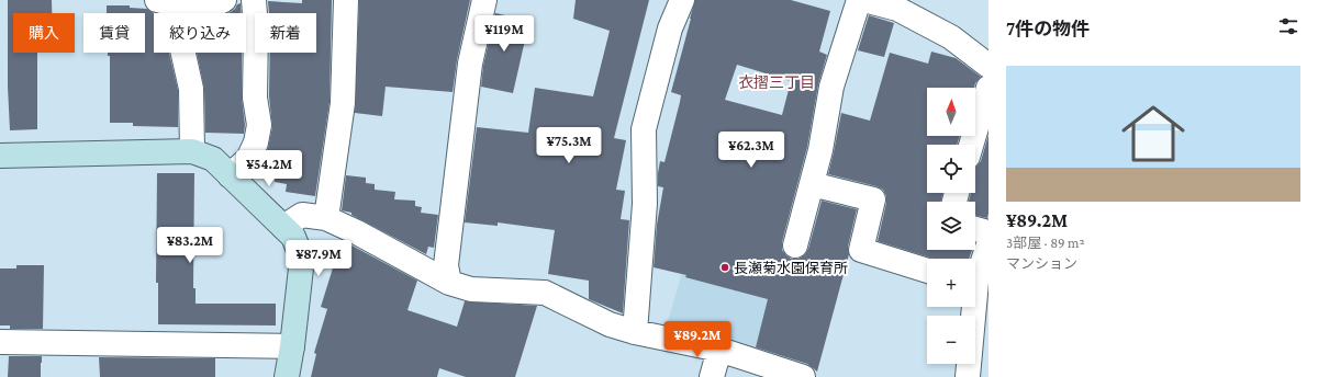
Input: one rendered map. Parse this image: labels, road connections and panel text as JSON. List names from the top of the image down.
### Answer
{
  "districts": ["衣摺三丁目"],
  "places": ["長瀬菊水園保育所"],
  "north": "top",
  "page": {
    "heading": "7件の物件",
    "chip": [
      "購入",
      "賃貸",
      "絞り込み",
      "新着"
    ],
    "price": [
      "¥119M",
      "¥75.3M",
      "¥62.3M",
      "¥54.2M",
      "¥83.2M",
      "¥87.9M",
      "¥89.2M"
    ],
    "list": [
      {
        "name": "¥89.2M",
        "note": "3部屋 · 89 m² · マンション"
      }
    ],
    "map_buttons": ["+", "−"]
  }
}
